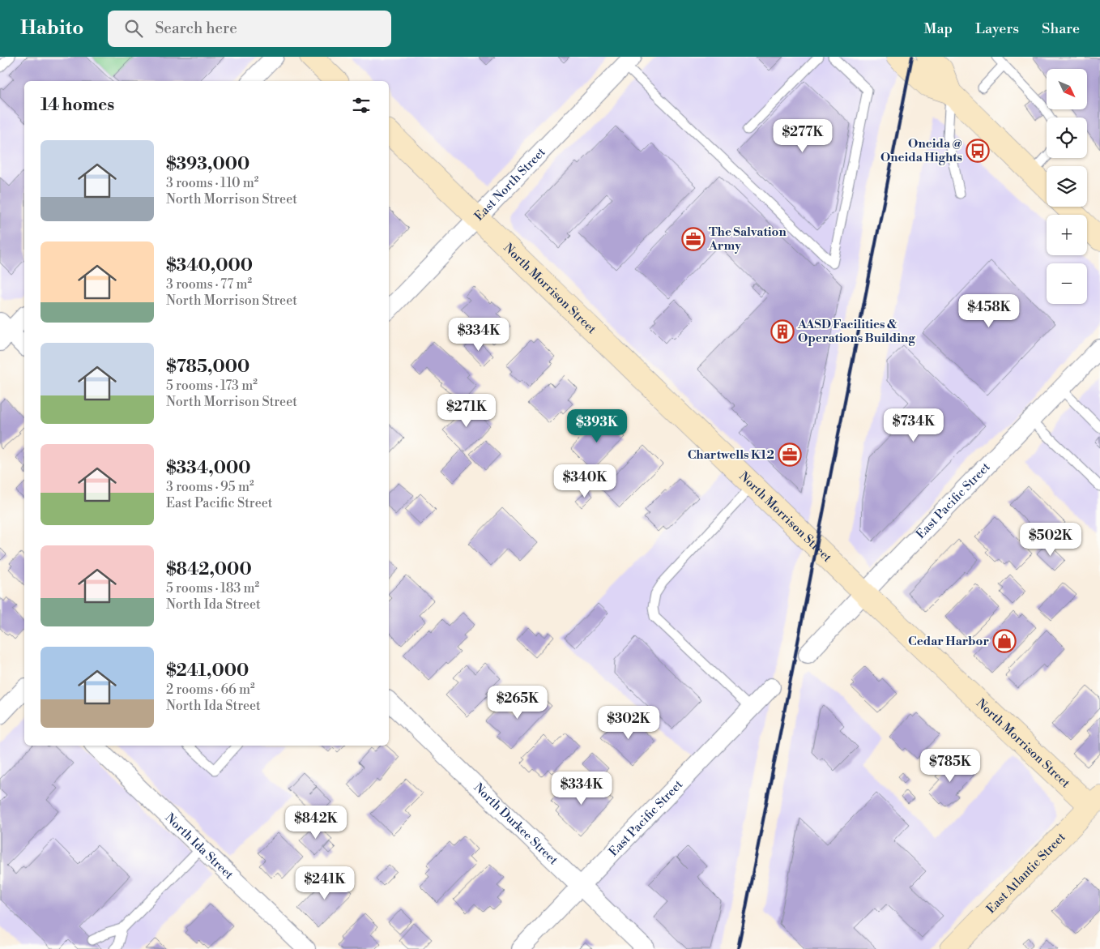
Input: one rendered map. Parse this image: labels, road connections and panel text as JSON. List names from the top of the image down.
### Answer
{
  "streets": {
    "street": [
      "East North Street",
      "North Morrison Street",
      "East Pacific Street",
      "North Durkee Street",
      "North Ida Street",
      "East Atlantic Street"
    ]
  },
  "crossings": [
    ["East North Street", "North Morrison Street"],
    ["North Morrison Street", "East Pacific Street"],
    ["North Morrison Street", "East Atlantic Street"],
    ["East Pacific Street", "North Durkee Street"]
  ],
  "places": {
    "bus stop": ["Oneida @ Oneida Hights"],
    "office": ["The Salvation Army", "Chartwells K12"],
    "building": ["AASD Facilities & Operations Building"],
    "shop": ["Cedar Harbor"]
  },
  "north": "bottom right",
  "page": {
    "header": "Habito",
    "search": "Search here",
    "nav": ["Map", "Layers", "Share"],
    "map_buttons": ["+", "−"],
    "heading": "14 homes",
    "price": [
      "$277K",
      "$458K",
      "$334K",
      "$271K",
      "$734K",
      "$393K",
      "$340K",
      "$502K",
      "$265K",
      "$302K",
      "$785K",
      "$334K",
      "$842K",
      "$241K"
    ],
    "list": [
      {
        "name": "$393,000",
        "note": "3 rooms · 110 m² · North Morrison Street"
      },
      {
        "name": "$340,000",
        "note": "3 rooms · 77 m² · North Morrison Street"
      },
      {
        "name": "$785,000",
        "note": "5 rooms · 173 m² · North Morrison Street"
      },
      {
        "name": "$334,000",
        "note": "3 rooms · 95 m² · East Pacific Street"
      },
      {
        "name": "$842,000",
        "note": "5 rooms · 183 m² · North Ida Street"
      },
      {
        "name": "$241,000",
        "note": "2 rooms · 66 m² · North Ida Street"
      }
    ]
  }
}
